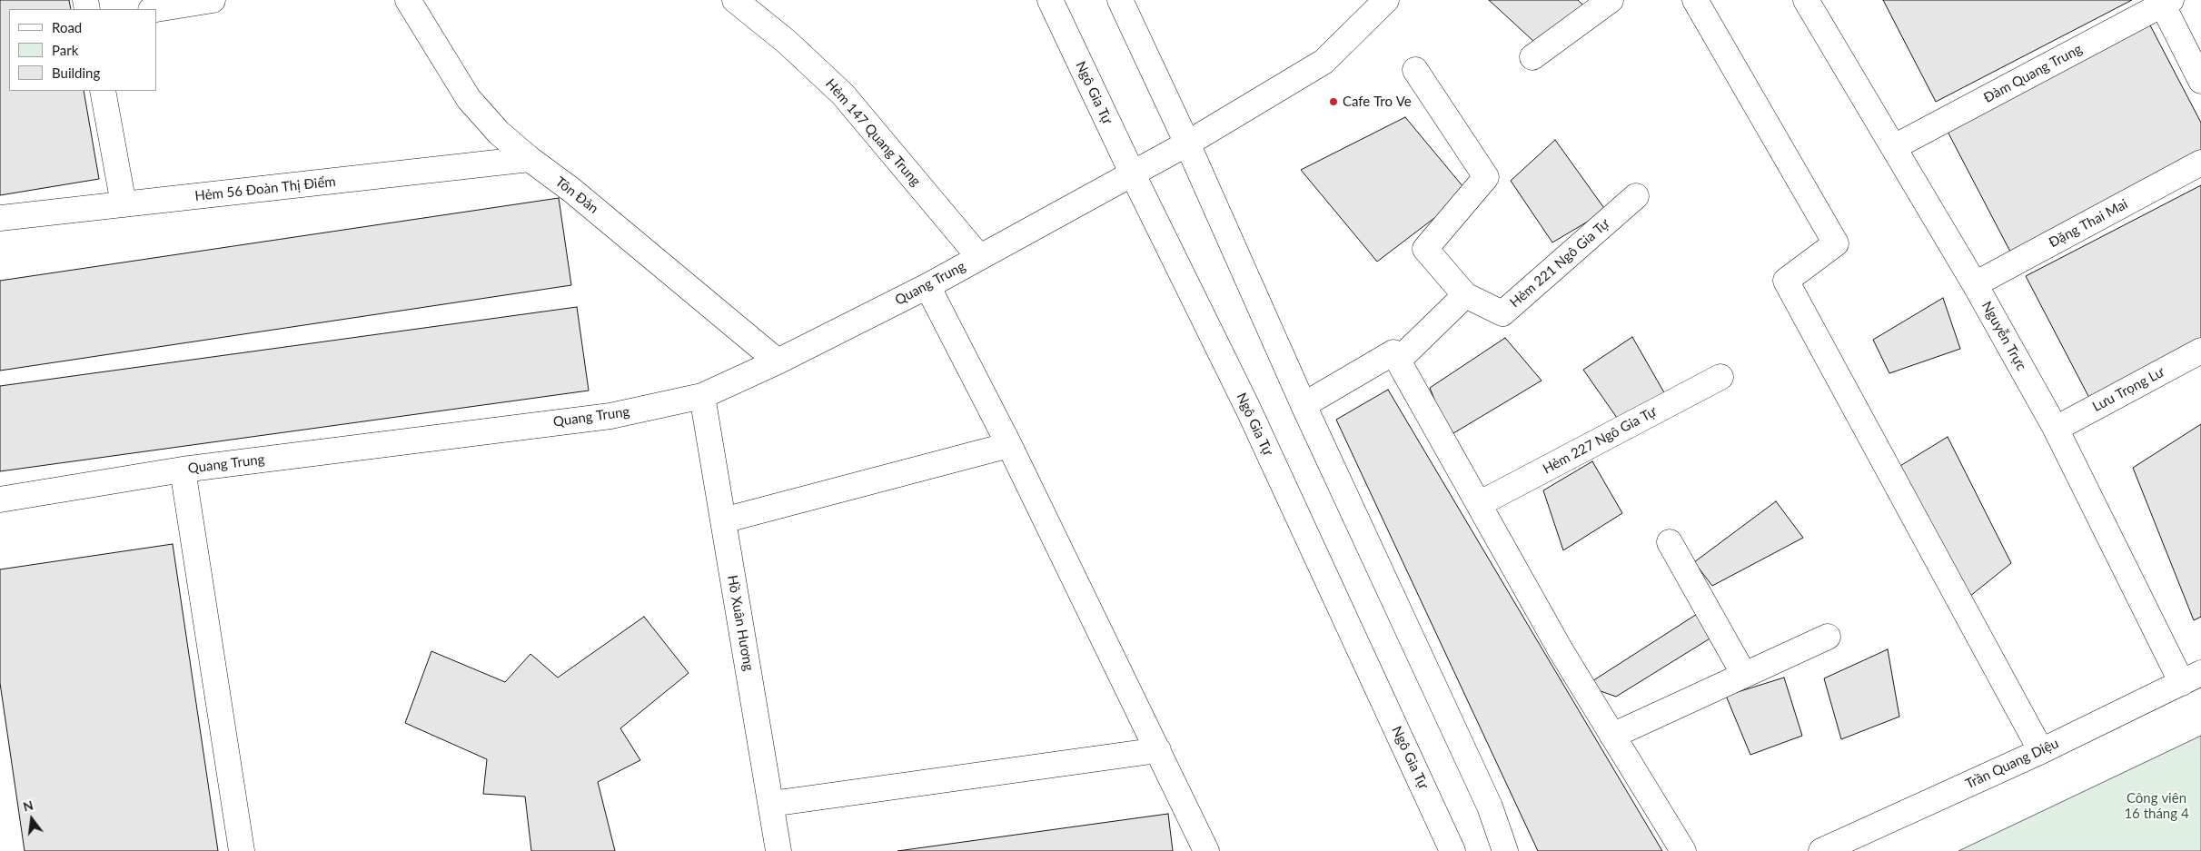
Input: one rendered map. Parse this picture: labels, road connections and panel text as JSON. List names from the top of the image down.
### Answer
{
  "streets": {
    "street": [
      "Đàm Quang Trung",
      "Ngô Gia Tự",
      "Hẻm 147 Quang Trung",
      "Hẻm 56 Đoàn Thị Điểm",
      "Tôn Đản",
      "Đặng Thai Mai",
      "Hẻm 221 Ngô Gia Tự",
      "Quang Trung",
      "Nguyễn Trực",
      "Lưu Trọng Lư",
      "Hẻm 227 Ngô Gia Tự",
      "Hồ Xuân Hương",
      "Trần Quang Diệu"
    ]
  },
  "crossings": [
    ["Đàm Quang Trung", "Nguyễn Trực"],
    ["Ngô Gia Tự", "Quang Trung"],
    ["Hẻm 147 Quang Trung", "Quang Trung"],
    ["Hẻm 56 Đoàn Thị Điểm", "Tôn Đản"],
    ["Tôn Đản", "Quang Trung"],
    ["Đặng Thai Mai", "Nguyễn Trực"],
    ["Quang Trung", "Hồ Xuân Hương"],
    ["Nguyễn Trực", "Lưu Trọng Lư"],
    ["Nguyễn Trực", "Trần Quang Diệu"]
  ],
  "parks": ["Công viên 16 tháng 4"],
  "places": ["Cafe Tro Ve"],
  "legend": ["Road", "Park", "Building"],
  "north": "top"
}
